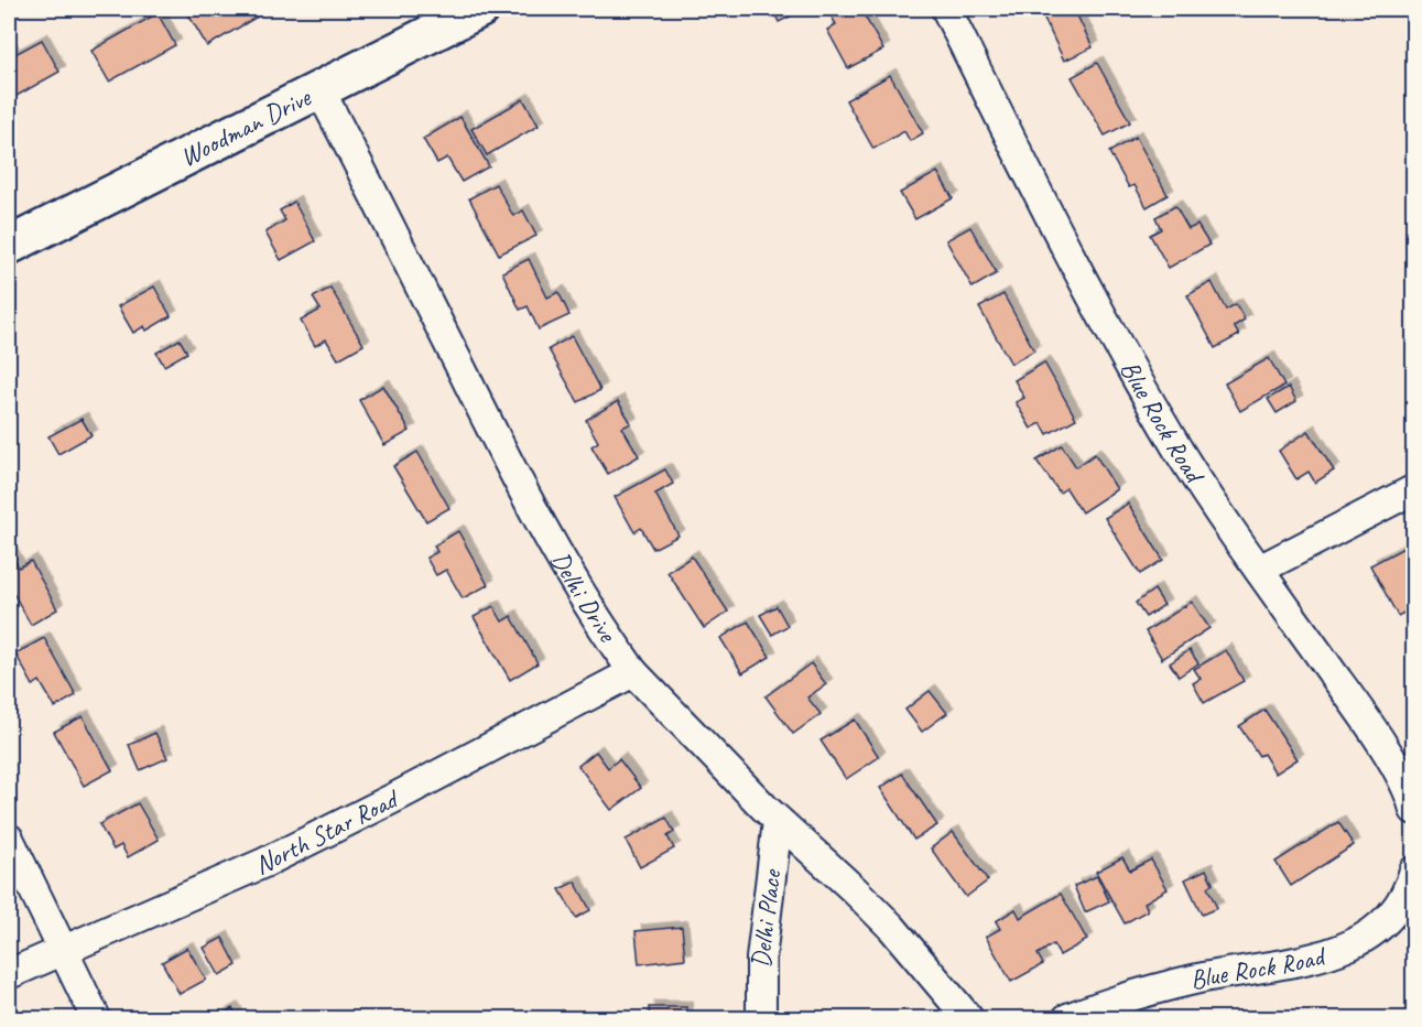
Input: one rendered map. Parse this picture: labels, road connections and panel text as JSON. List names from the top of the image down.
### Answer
{
  "streets": {
    "main road": ["Woodman Drive"],
    "street": [
      "Blue Rock Road",
      "Delhi Drive",
      "North Star Road",
      "Delhi Place"
    ]
  },
  "crossings": [
    ["Woodman Drive", "Delhi Drive"],
    ["Delhi Drive", "North Star Road"],
    ["Delhi Drive", "Delhi Place"]
  ]
}
